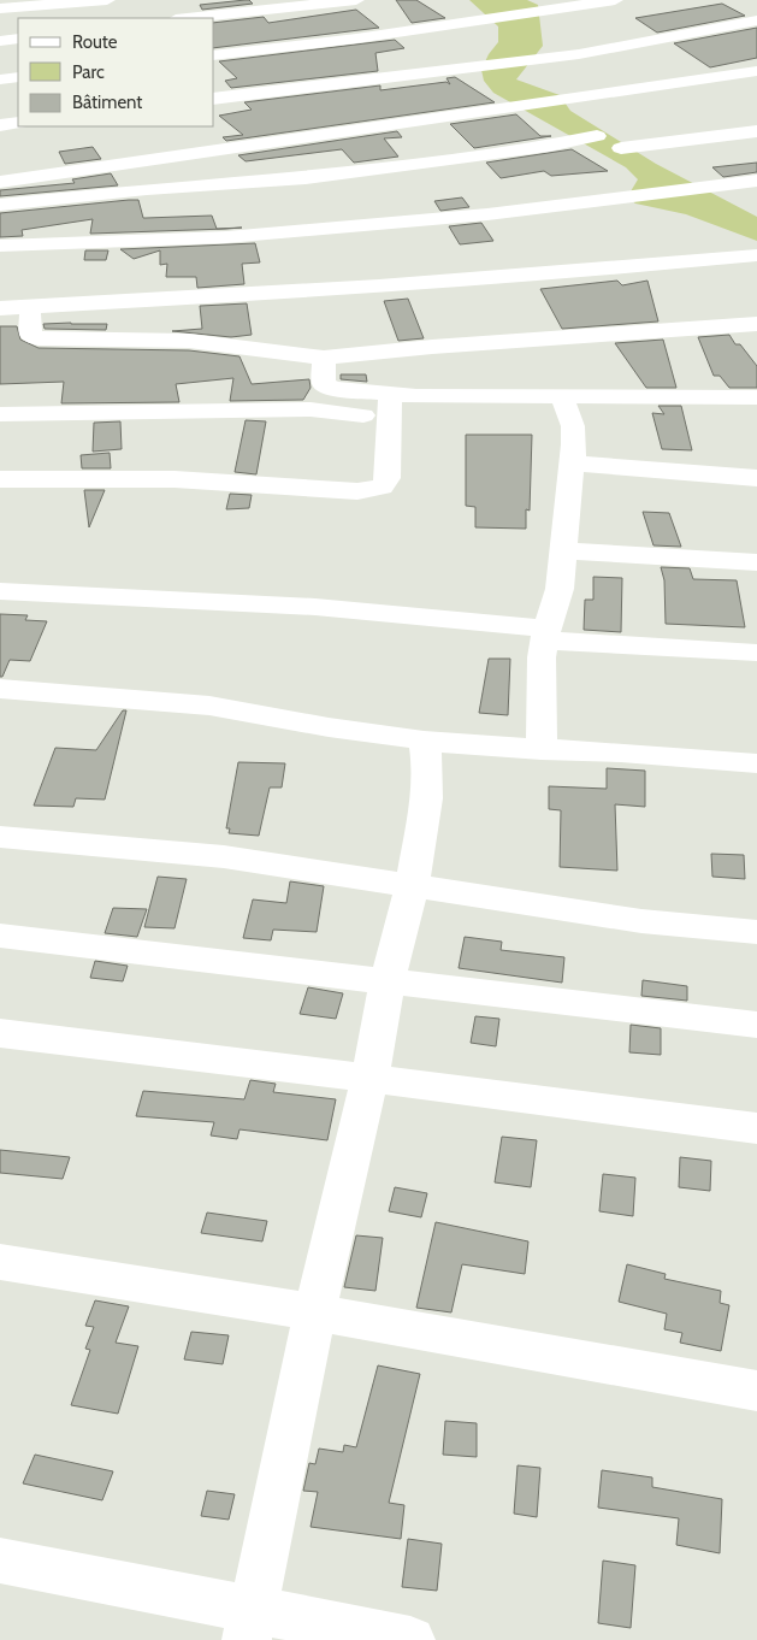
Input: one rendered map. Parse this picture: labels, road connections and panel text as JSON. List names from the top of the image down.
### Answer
{
  "legend": ["Route", "Parc", "Bâtiment"]
}
